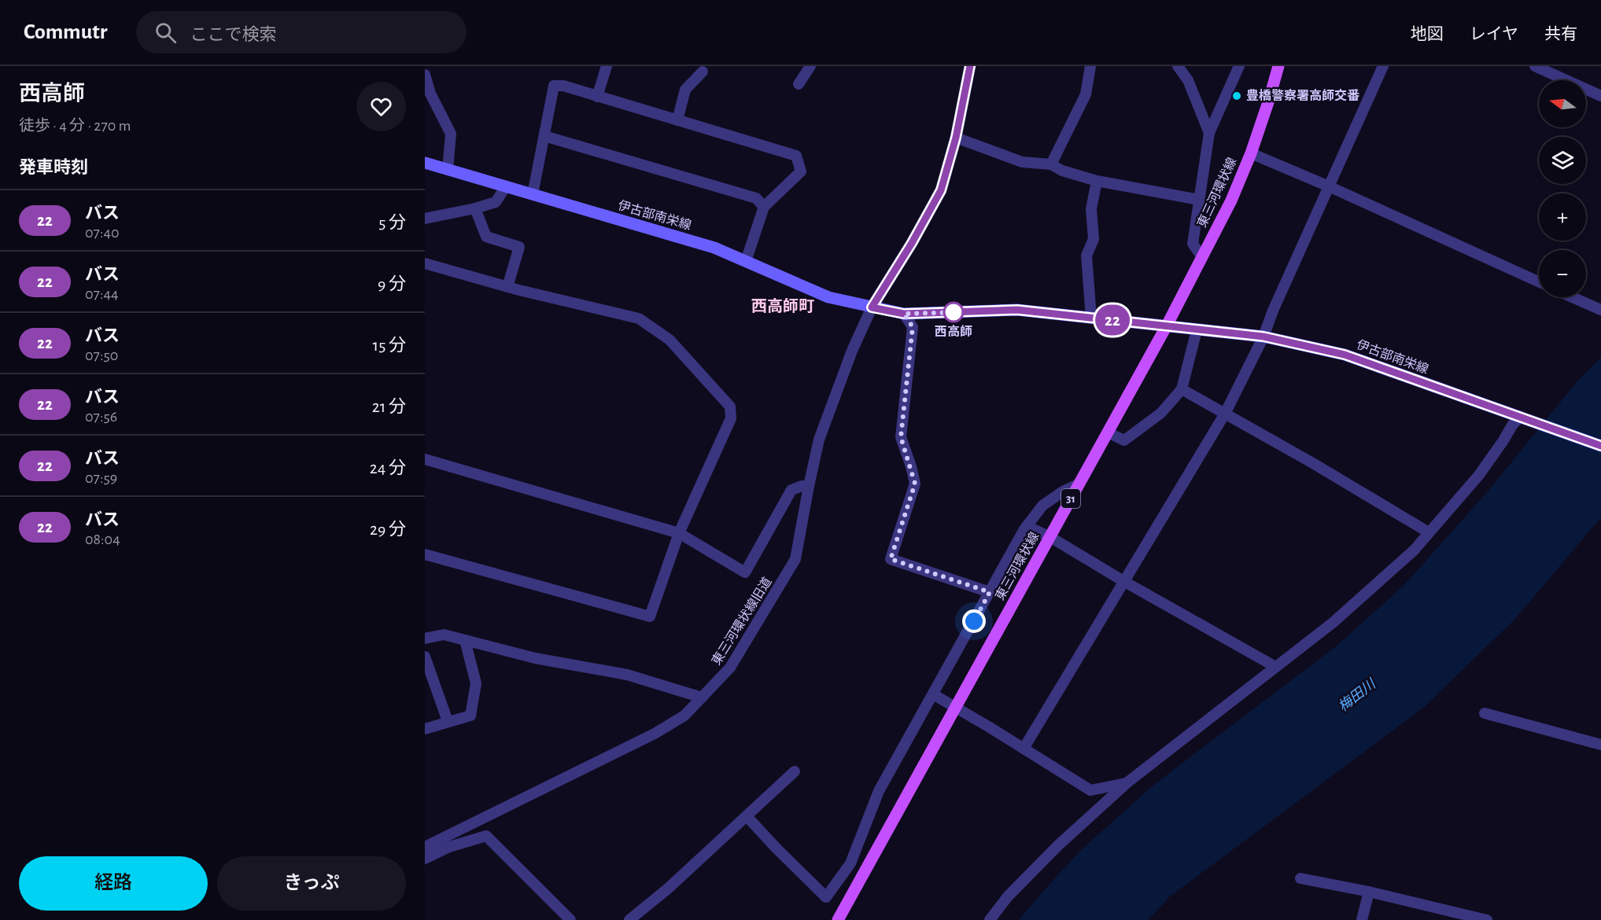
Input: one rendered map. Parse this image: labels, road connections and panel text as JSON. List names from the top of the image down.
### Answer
{
  "streets": {
    "main road": ["東三河環状線", "伊古部南栄線", "31"],
    "street": ["東三河環状線旧道"]
  },
  "crossings": [
    ["東三河環状線", "伊古部南栄線"],
    ["伊古部南栄線", "東三河環状線旧道"]
  ],
  "districts": ["西高師町"],
  "water": ["梅田川"],
  "places": ["豊橋警察署高師交番", "西高師"],
  "lines": ["bus line 22"],
  "north": "left",
  "page": {
    "header": "Commutr",
    "search": "ここで検索",
    "nav": ["地図", "レイヤ", "共有"],
    "heading": [
      ["西高師", "徒歩 · 4 分 · 270 m"],
      "発車時刻"
    ],
    "on_map": "22",
    "map_buttons": ["+", "−"],
    "list": [
      {
        "mark": "22",
        "name": "バス",
        "note": "07:40",
        "value": "5 分"
      },
      {
        "mark": "22",
        "name": "バス",
        "note": "07:44",
        "value": "9 分"
      },
      {
        "mark": "22",
        "name": "バス",
        "note": "07:50",
        "value": "15 分"
      },
      {
        "mark": "22",
        "name": "バス",
        "note": "07:56",
        "value": "21 分"
      },
      {
        "mark": "22",
        "name": "バス",
        "note": "07:59",
        "value": "24 分"
      },
      {
        "mark": "22",
        "name": "バス",
        "note": "08:04",
        "value": "29 分"
      }
    ],
    "buttons": ["経路", "きっぷ"]
  }
}
